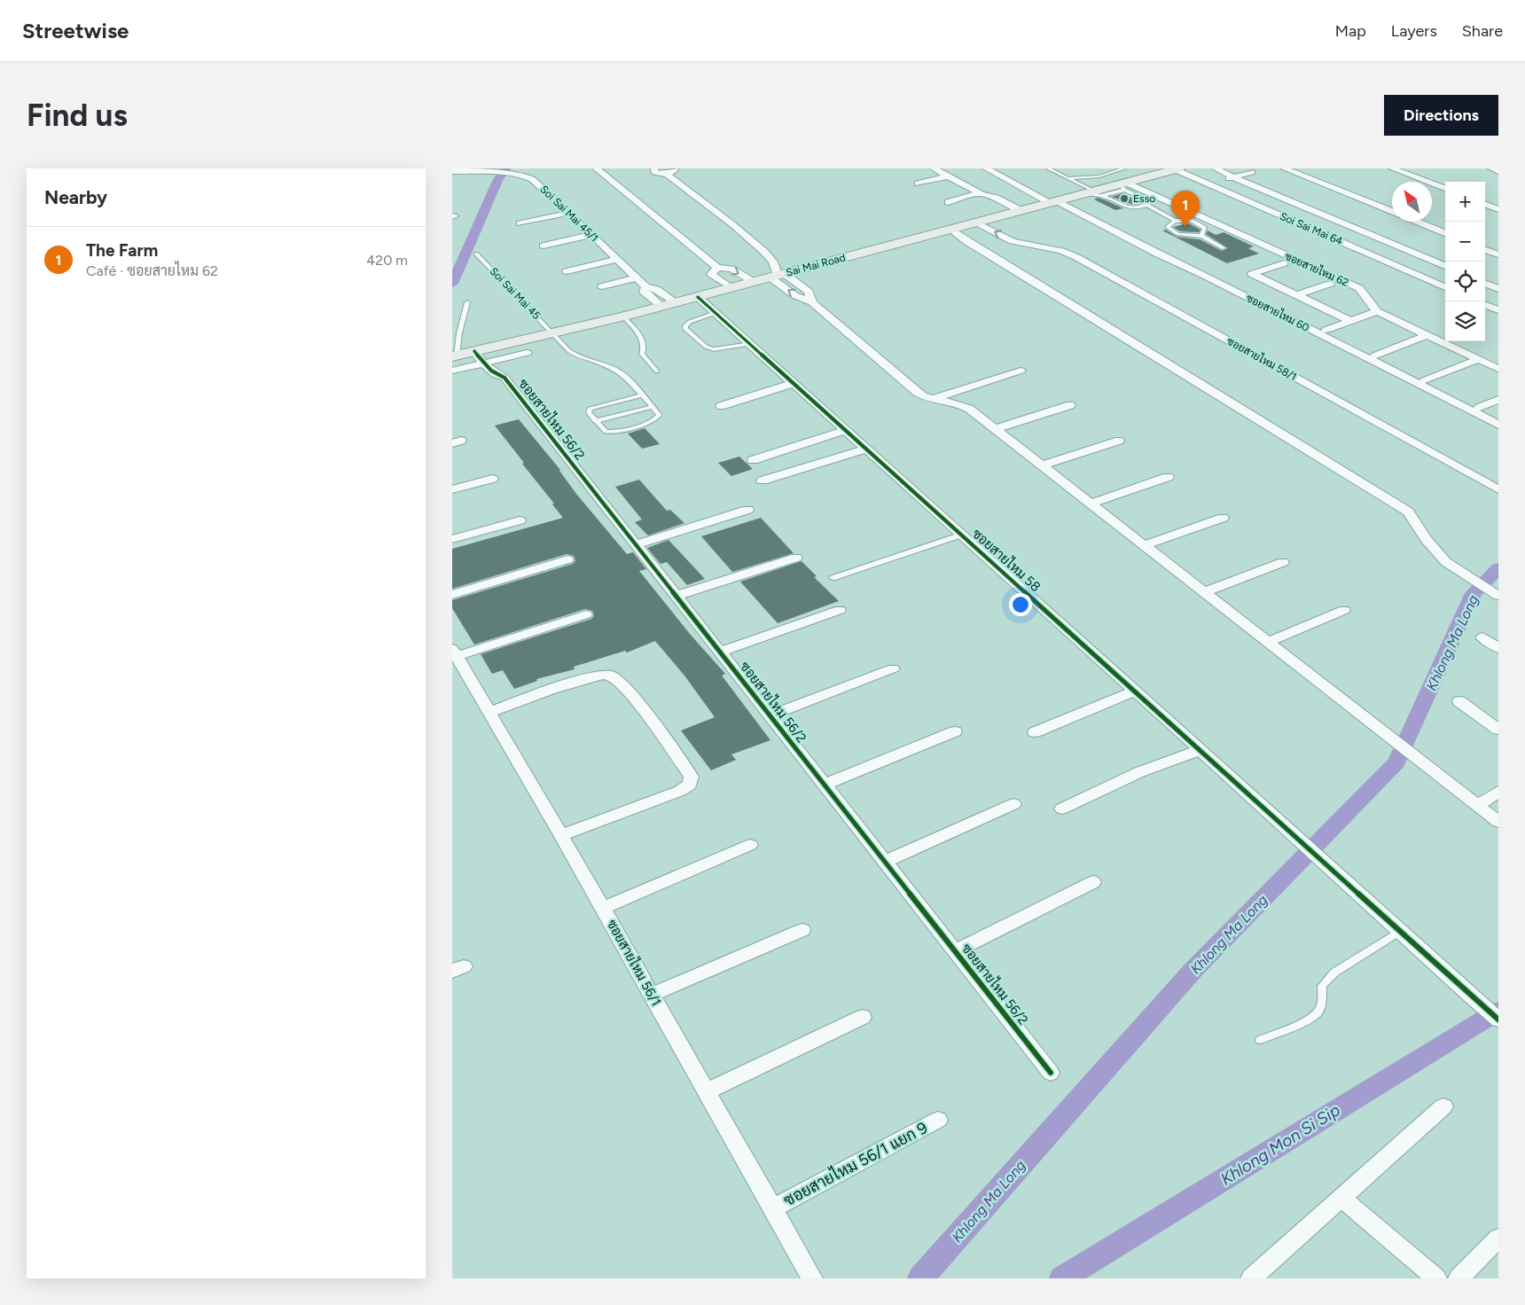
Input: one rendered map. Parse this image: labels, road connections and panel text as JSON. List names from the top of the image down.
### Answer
{
  "streets": {
    "main road": ["Sai Mai Road"],
    "street": [
      "Soi Sai Mai 45/1",
      "Soi Sai Mai 64",
      "ซอยสายไหม 62",
      "ซอยสายไหม 60",
      "ซอยสายไหม 58/1",
      "ซอยสายไหม 56/2",
      "ซอยสายไหม 58",
      "ซอยสายไหม 56/1",
      "ซอยสายไหม 56/1 แยก 9"
    ],
    "lane": ["Soi Sai Mai 45"]
  },
  "crossings": [
    ["Soi Sai Mai 45/1", "Sai Mai Road"],
    ["Soi Sai Mai 64", "Sai Mai Road"],
    ["Sai Mai Road", "ซอยสายไหม 62"],
    ["Sai Mai Road", "Soi Sai Mai 45"],
    ["Sai Mai Road", "ซอยสายไหม 60"],
    ["Sai Mai Road", "ซอยสายไหม 58/1"],
    ["Sai Mai Road", "ซอยสายไหม 56/2"],
    ["Sai Mai Road", "ซอยสายไหม 58"],
    ["ซอยสายไหม 56/1", "ซอยสายไหม 56/1 แยก 9"]
  ],
  "water": ["Khlong Ma Long", "Khlong Mon Si Sip"],
  "places": ["Esso"],
  "north": "top left",
  "page": {
    "header": "Streetwise",
    "nav": ["Map", "Layers", "Share"],
    "buttons": "Directions",
    "title": "Find us",
    "heading": "Nearby",
    "map_buttons": ["+", "−"],
    "pins": "1",
    "list": [
      {
        "mark": "1",
        "name": "The Farm",
        "note": "Café · ซอยสายไหม 62",
        "value": "420 m"
      }
    ]
  }
}
